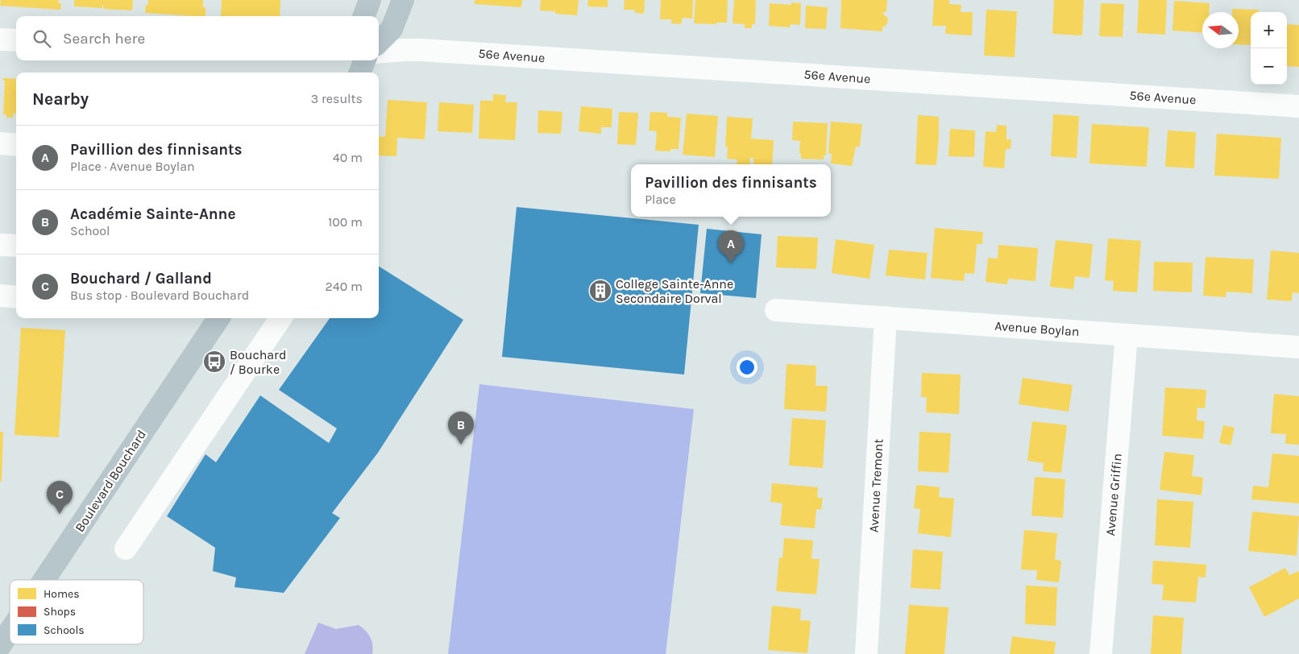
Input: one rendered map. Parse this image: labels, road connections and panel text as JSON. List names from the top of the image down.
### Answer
{
  "streets": {
    "main road": ["Boulevard Bouchard"],
    "street": [
      "56e Avenue",
      "Avenue Boylan",
      "Avenue Tremont",
      "Avenue Griffin"
    ]
  },
  "crossings": [
    ["Avenue Boylan", "Avenue Tremont"],
    ["Avenue Boylan", "Avenue Griffin"]
  ],
  "places": {
    "building": ["College Sainte-Anne Secondaire Dorval"],
    "bus stop": ["Bouchard / Bourke"]
  },
  "legend": ["Homes", "Shops", "Schools"],
  "north": "left",
  "page": {
    "map_buttons": ["+", "−"],
    "search": "Search here",
    "heading": ["Nearby", "3 results"],
    "list": [
      {
        "mark": "A",
        "name": "Pavillion des finnisants",
        "note": "Place · Avenue Boylan",
        "value": "40 m"
      },
      {
        "mark": "B",
        "name": "Académie Sainte-Anne",
        "note": "School",
        "value": "100 m"
      },
      {
        "mark": "C",
        "name": "Bouchard / Galland",
        "note": "Bus stop · Boulevard Bouchard",
        "value": "240 m"
      }
    ],
    "popup": ["Pavillion des finnisants", "Place"],
    "pins": ["A", "B", "C"]
  }
}
